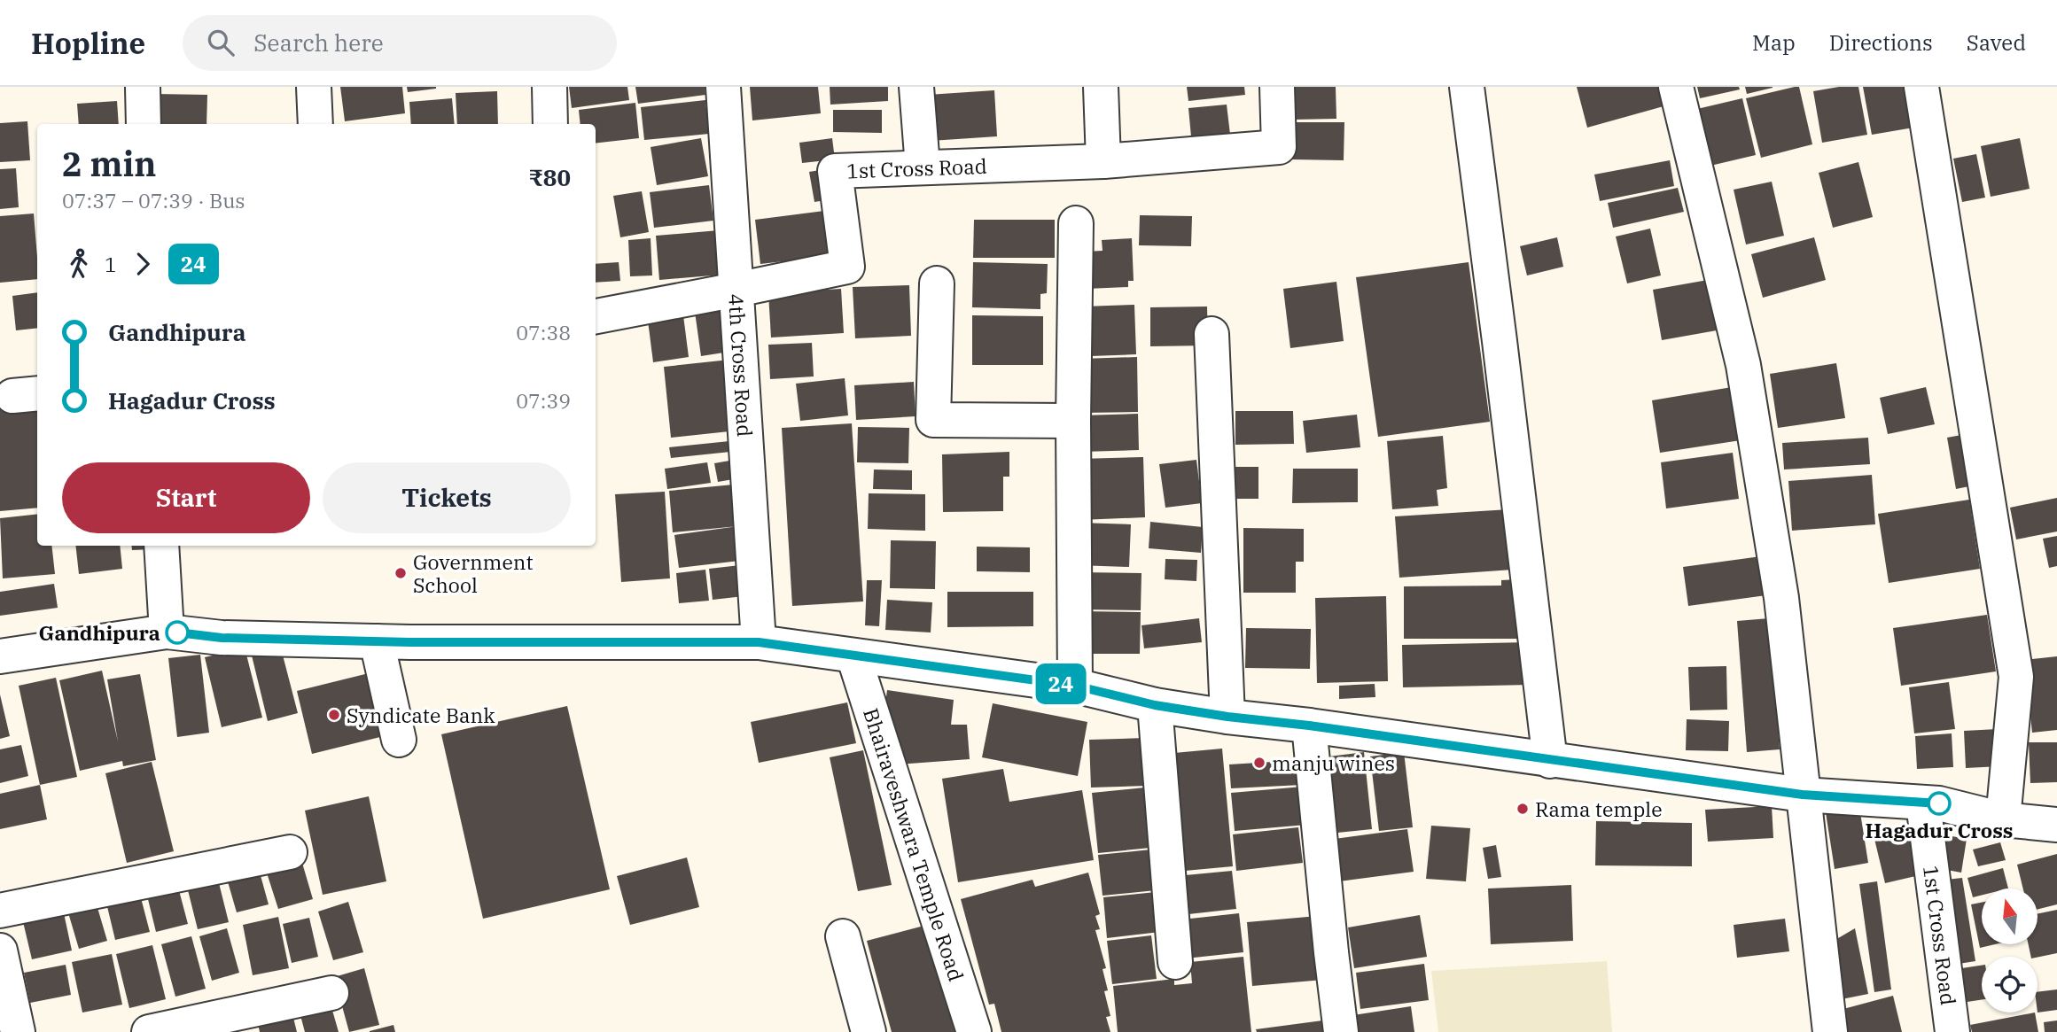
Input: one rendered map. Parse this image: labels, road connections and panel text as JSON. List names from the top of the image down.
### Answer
{
  "streets": {
    "street": ["1st Cross Road", "4th Cross Road", "Bhairaveshwara Temple Road"]
  },
  "crossings": [
    ["1st Cross Road", "4th Cross Road"]
  ],
  "places": [
    "Government School",
    "Gandhipura",
    "Syndicate Bank",
    "manju wines",
    "Hagadur Cross",
    "Rama temple"
  ],
  "lines": ["bus line 24"],
  "north": "top",
  "page": {
    "header": "Hopline",
    "search": "Search here",
    "nav": ["Map", "Directions", "Saved"],
    "on_map": "24",
    "heading": ["2 min", "07:37 – 07:39 · Bus", "₹80"],
    "legs": ["1", "24"],
    "list": [
      {
        "name": "Gandhipura",
        "value": "07:38"
      },
      {
        "name": "Hagadur Cross",
        "value": "07:39"
      }
    ],
    "buttons": ["Start", "Tickets"]
  }
}
